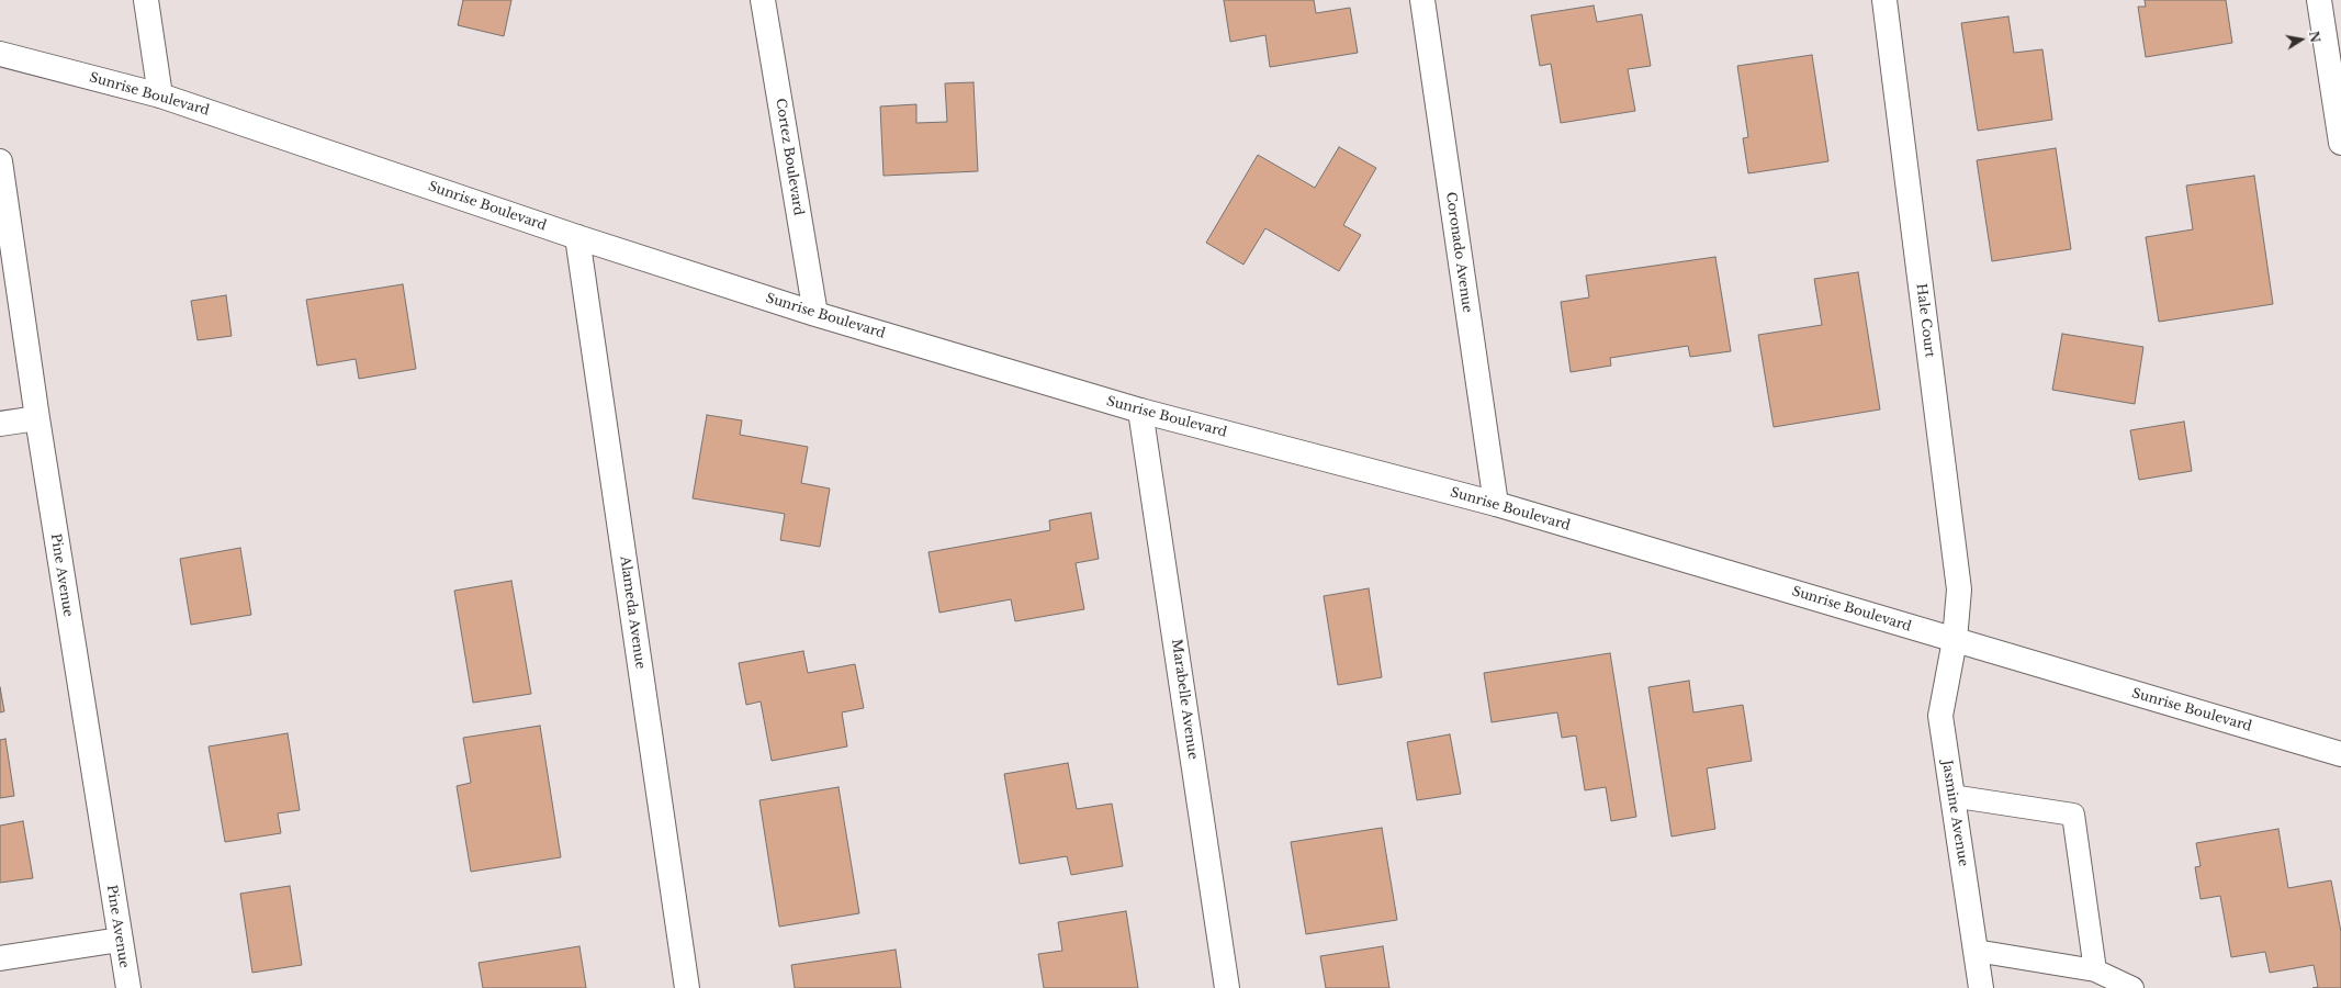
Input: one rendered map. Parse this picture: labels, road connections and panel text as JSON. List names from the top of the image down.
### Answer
{
  "streets": {
    "street": [
      "Sunrise Boulevard",
      "Cortez Boulevard",
      "Coronado Avenue",
      "Hale Court",
      "Pine Avenue",
      "Alameda Avenue",
      "Marabelle Avenue",
      "Jasmine Avenue"
    ]
  },
  "crossings": [
    ["Sunrise Boulevard", "Cortez Boulevard"],
    ["Sunrise Boulevard", "Coronado Avenue"],
    ["Sunrise Boulevard", "Hale Court"],
    ["Sunrise Boulevard", "Alameda Avenue"],
    ["Sunrise Boulevard", "Marabelle Avenue"],
    ["Sunrise Boulevard", "Jasmine Avenue"],
    ["Hale Court", "Jasmine Avenue"]
  ],
  "north": "right"
}
